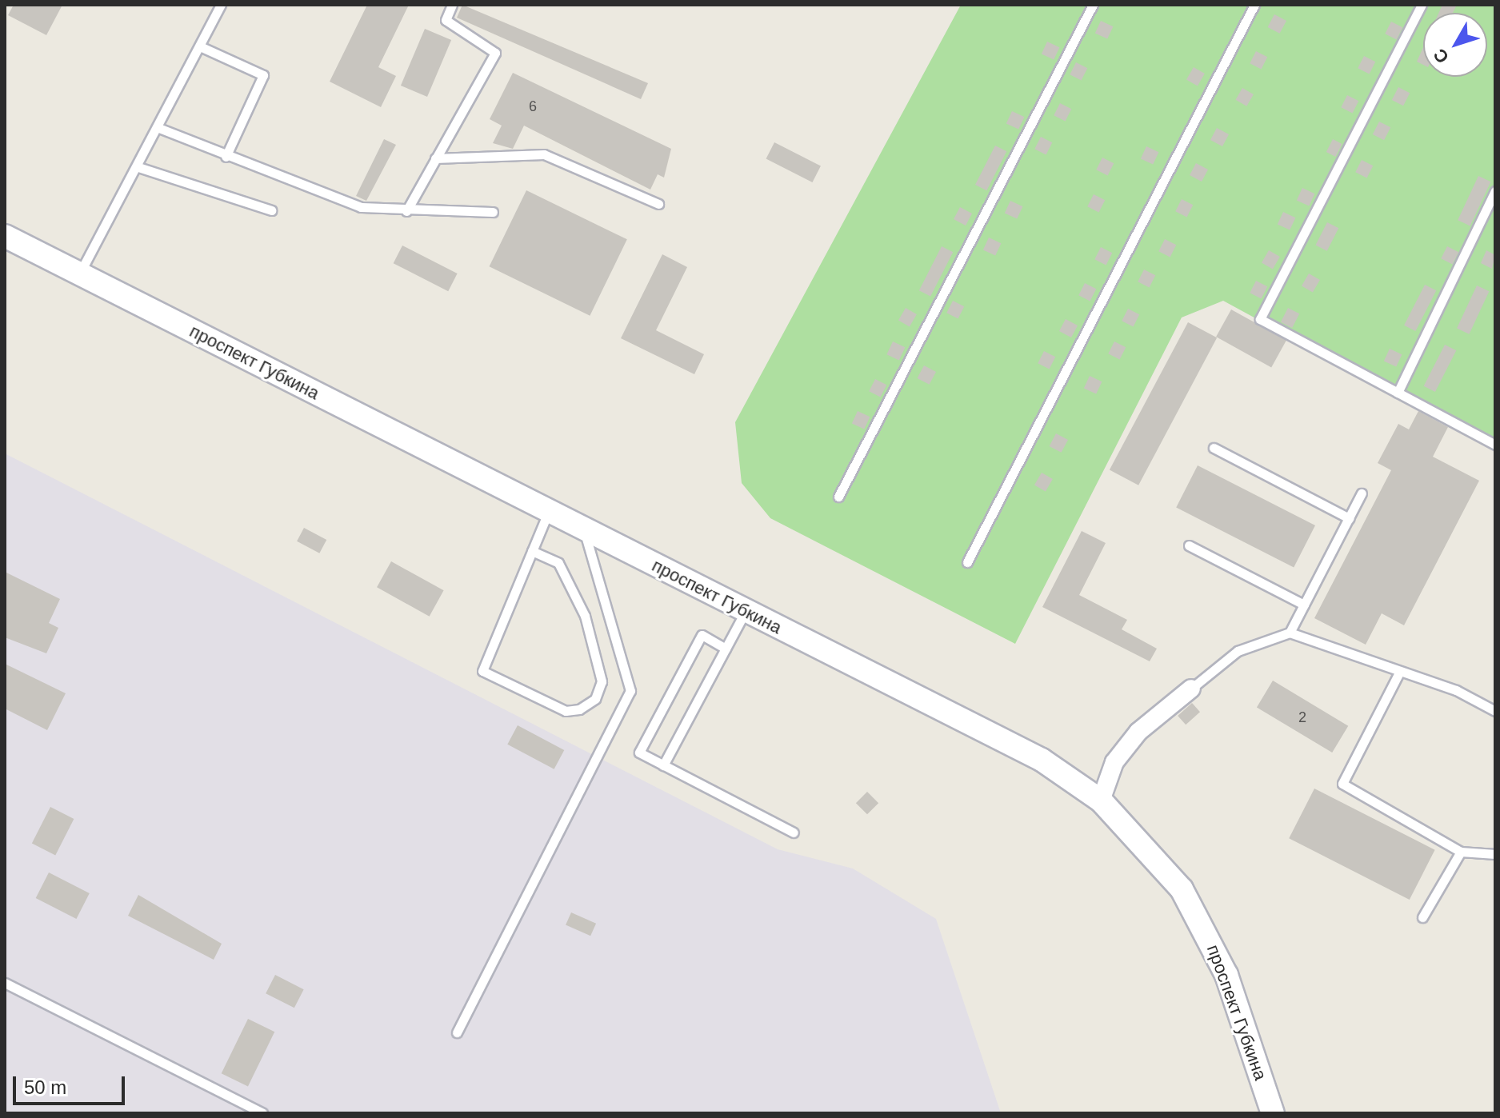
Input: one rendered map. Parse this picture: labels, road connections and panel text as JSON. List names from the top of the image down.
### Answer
{
  "streets": {
    "street": ["проспект Губкина"]
  },
  "house_numbers": ["6", "2"],
  "scale_bar": "50 m",
  "north": "bottom left"
}
